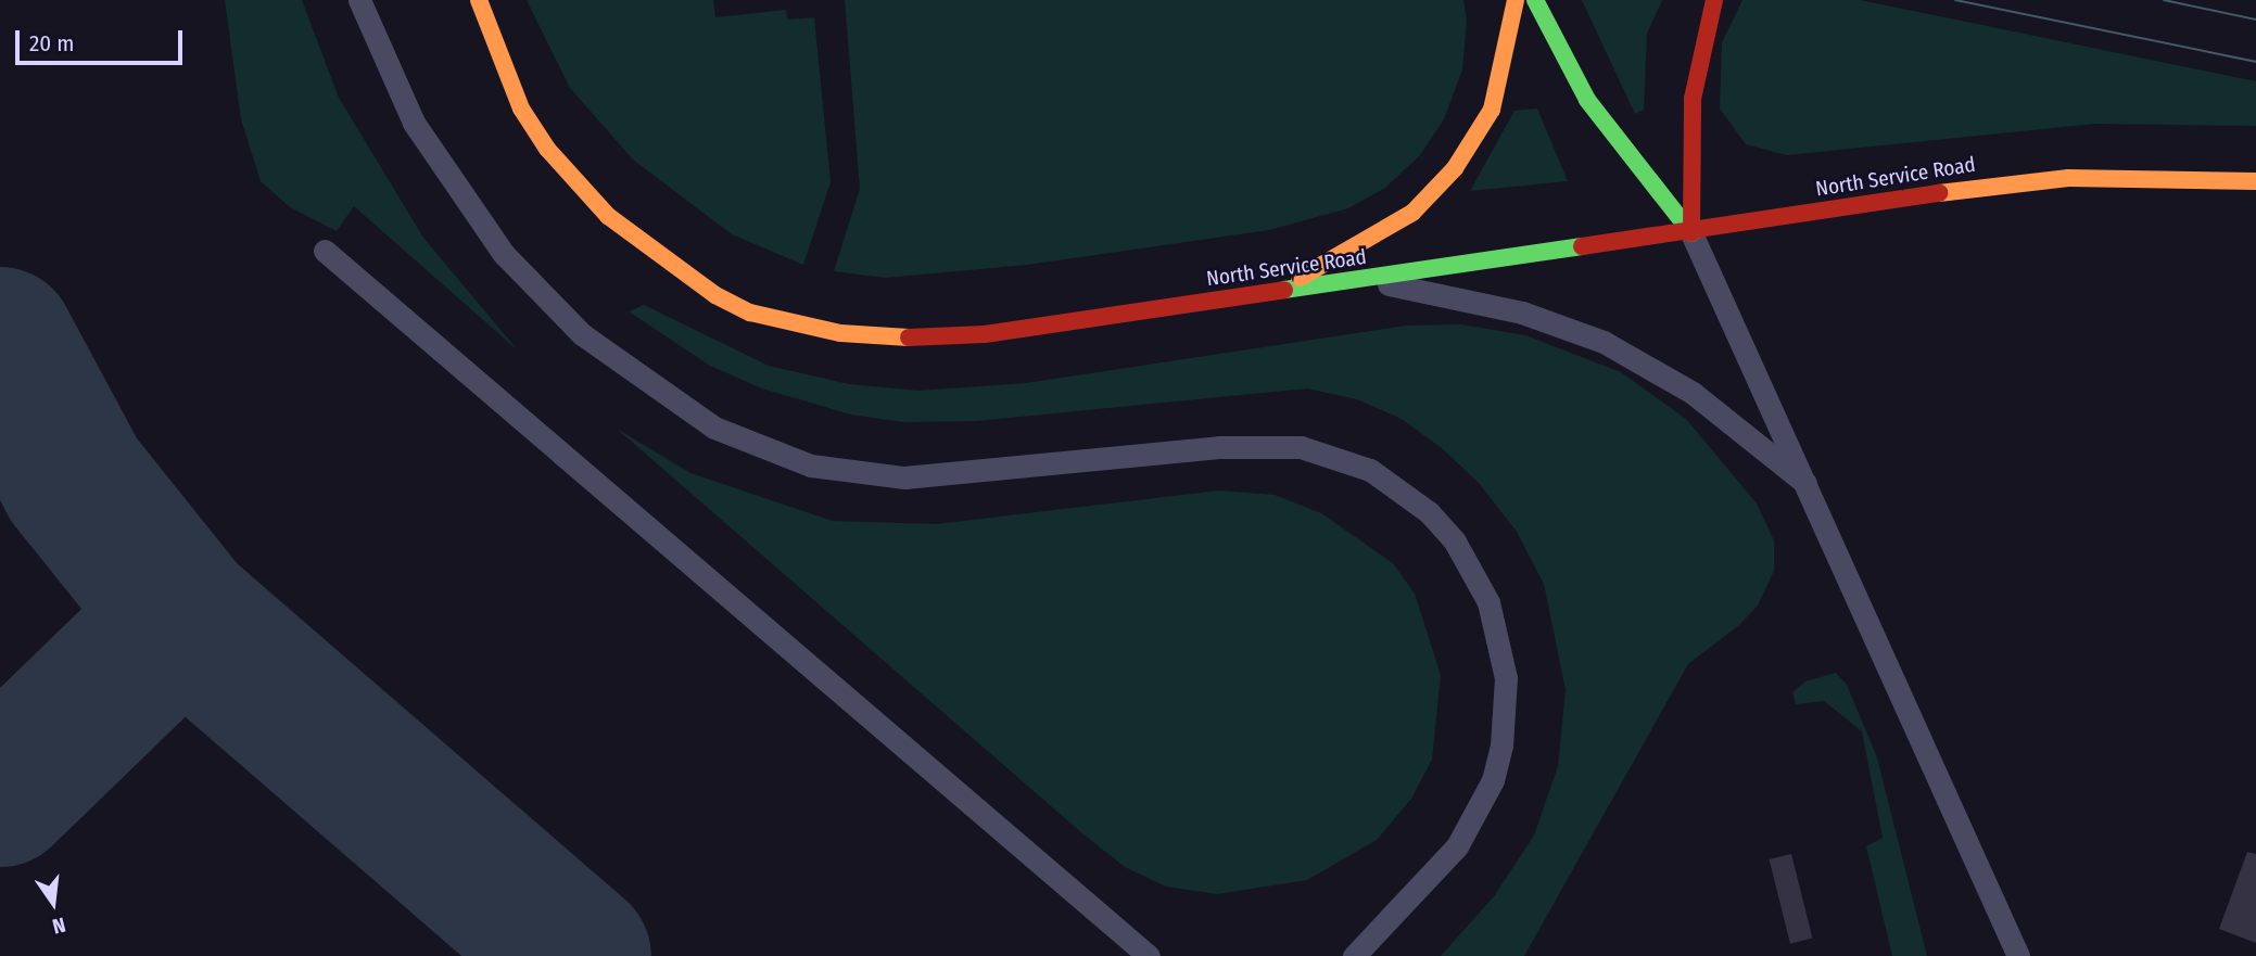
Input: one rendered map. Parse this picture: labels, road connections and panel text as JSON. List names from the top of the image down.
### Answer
{
  "streets": {
    "main road": ["North Service Road"]
  },
  "scale_bar": "20 m",
  "north": "bottom"
}
